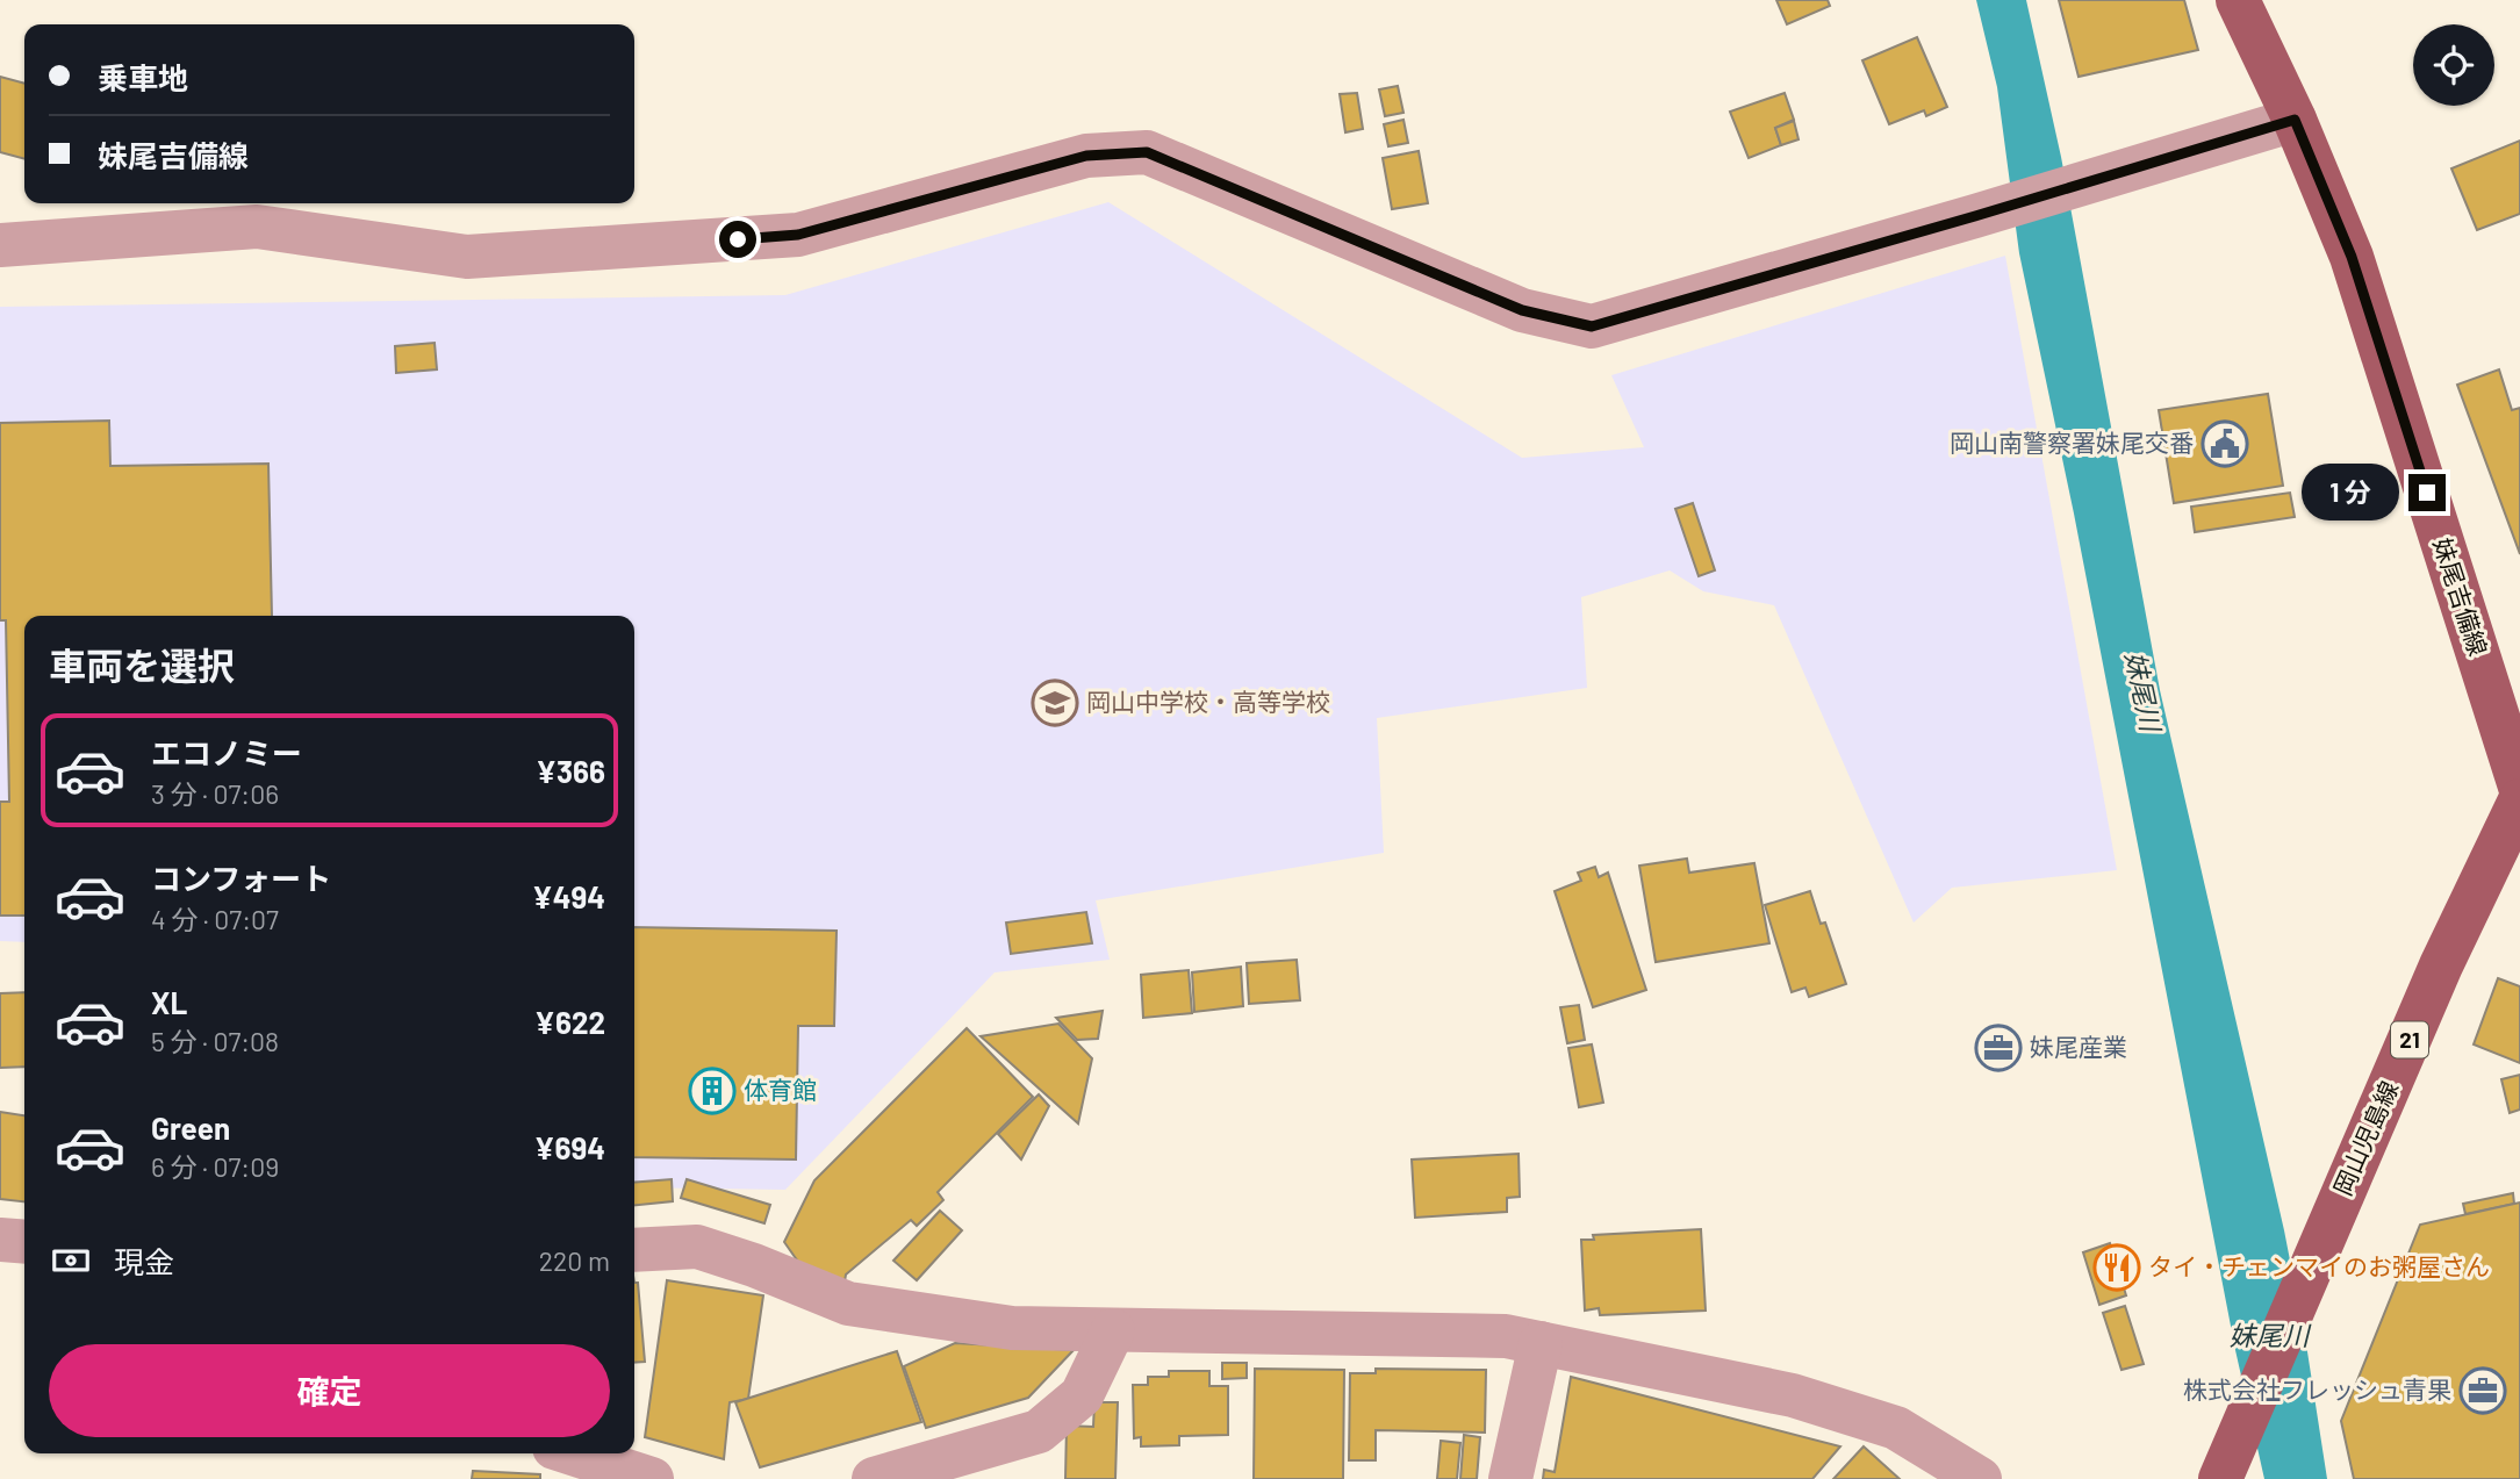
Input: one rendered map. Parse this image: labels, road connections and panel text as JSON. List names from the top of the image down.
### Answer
{
  "streets": {
    "main road": ["妹尾吉備線", "21", "岡山児島線"]
  },
  "water": ["妹尾川"],
  "places": {
    "public building": ["岡山南警察署妹尾交番"],
    "school or university": ["岡山中学校・高等学校"],
    "office": ["妹尾産業", "株式会社フレッシュ青果"],
    "building": ["体育館"],
    "restaurant": ["タイ・チェンマイのお粥屋さん"]
  },
  "page": {
    "banner": ["乗車地", "妹尾吉備線"],
    "bubble": "1 分",
    "heading": "車両を選択",
    "list": [
      {
        "name": "エコノミー",
        "note": "3 分 · 07:06",
        "value": "¥366"
      },
      {
        "name": "コンフォート",
        "note": "4 分 · 07:07",
        "value": "¥494"
      },
      {
        "name": "XL",
        "note": "5 分 · 07:08",
        "value": "¥622"
      },
      {
        "name": "Green",
        "note": "6 分 · 07:09",
        "value": "¥694"
      }
    ],
    "pay": ["現金", "220 m"],
    "buttons": "確定"
  }
}
